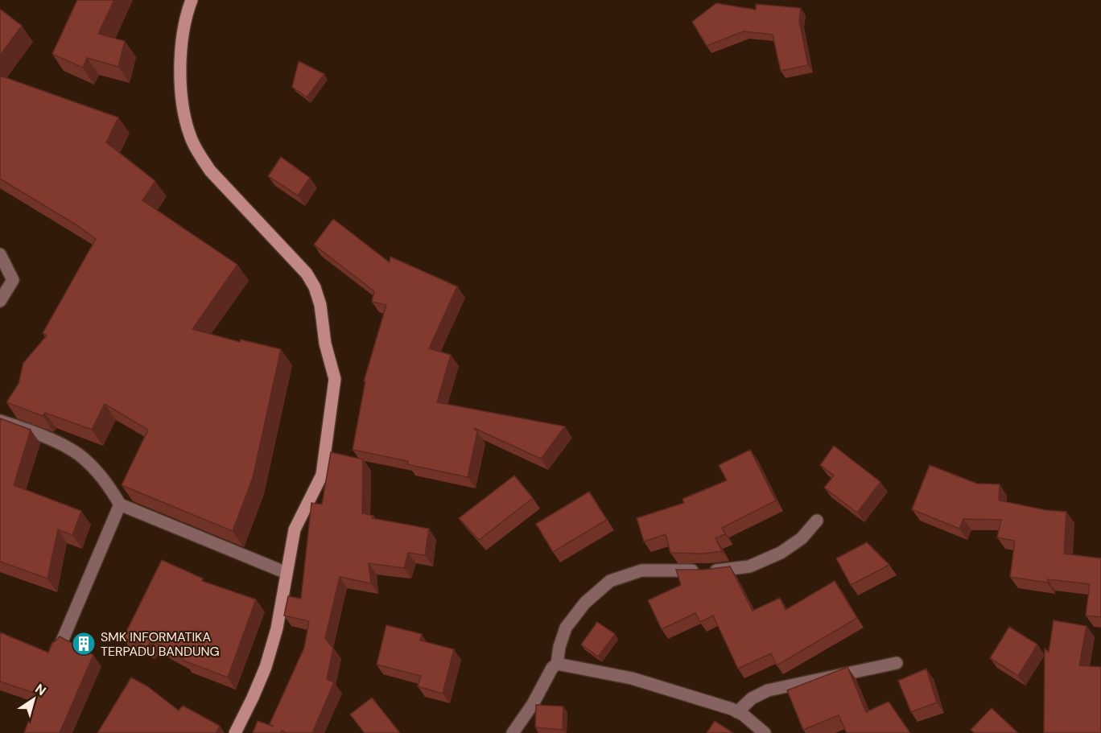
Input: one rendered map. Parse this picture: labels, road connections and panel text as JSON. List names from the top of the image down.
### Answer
{
  "places": {
    "building": ["SMK INFORMATIKA TERPADU BANDUNG"]
  },
  "north": "top right"
}
